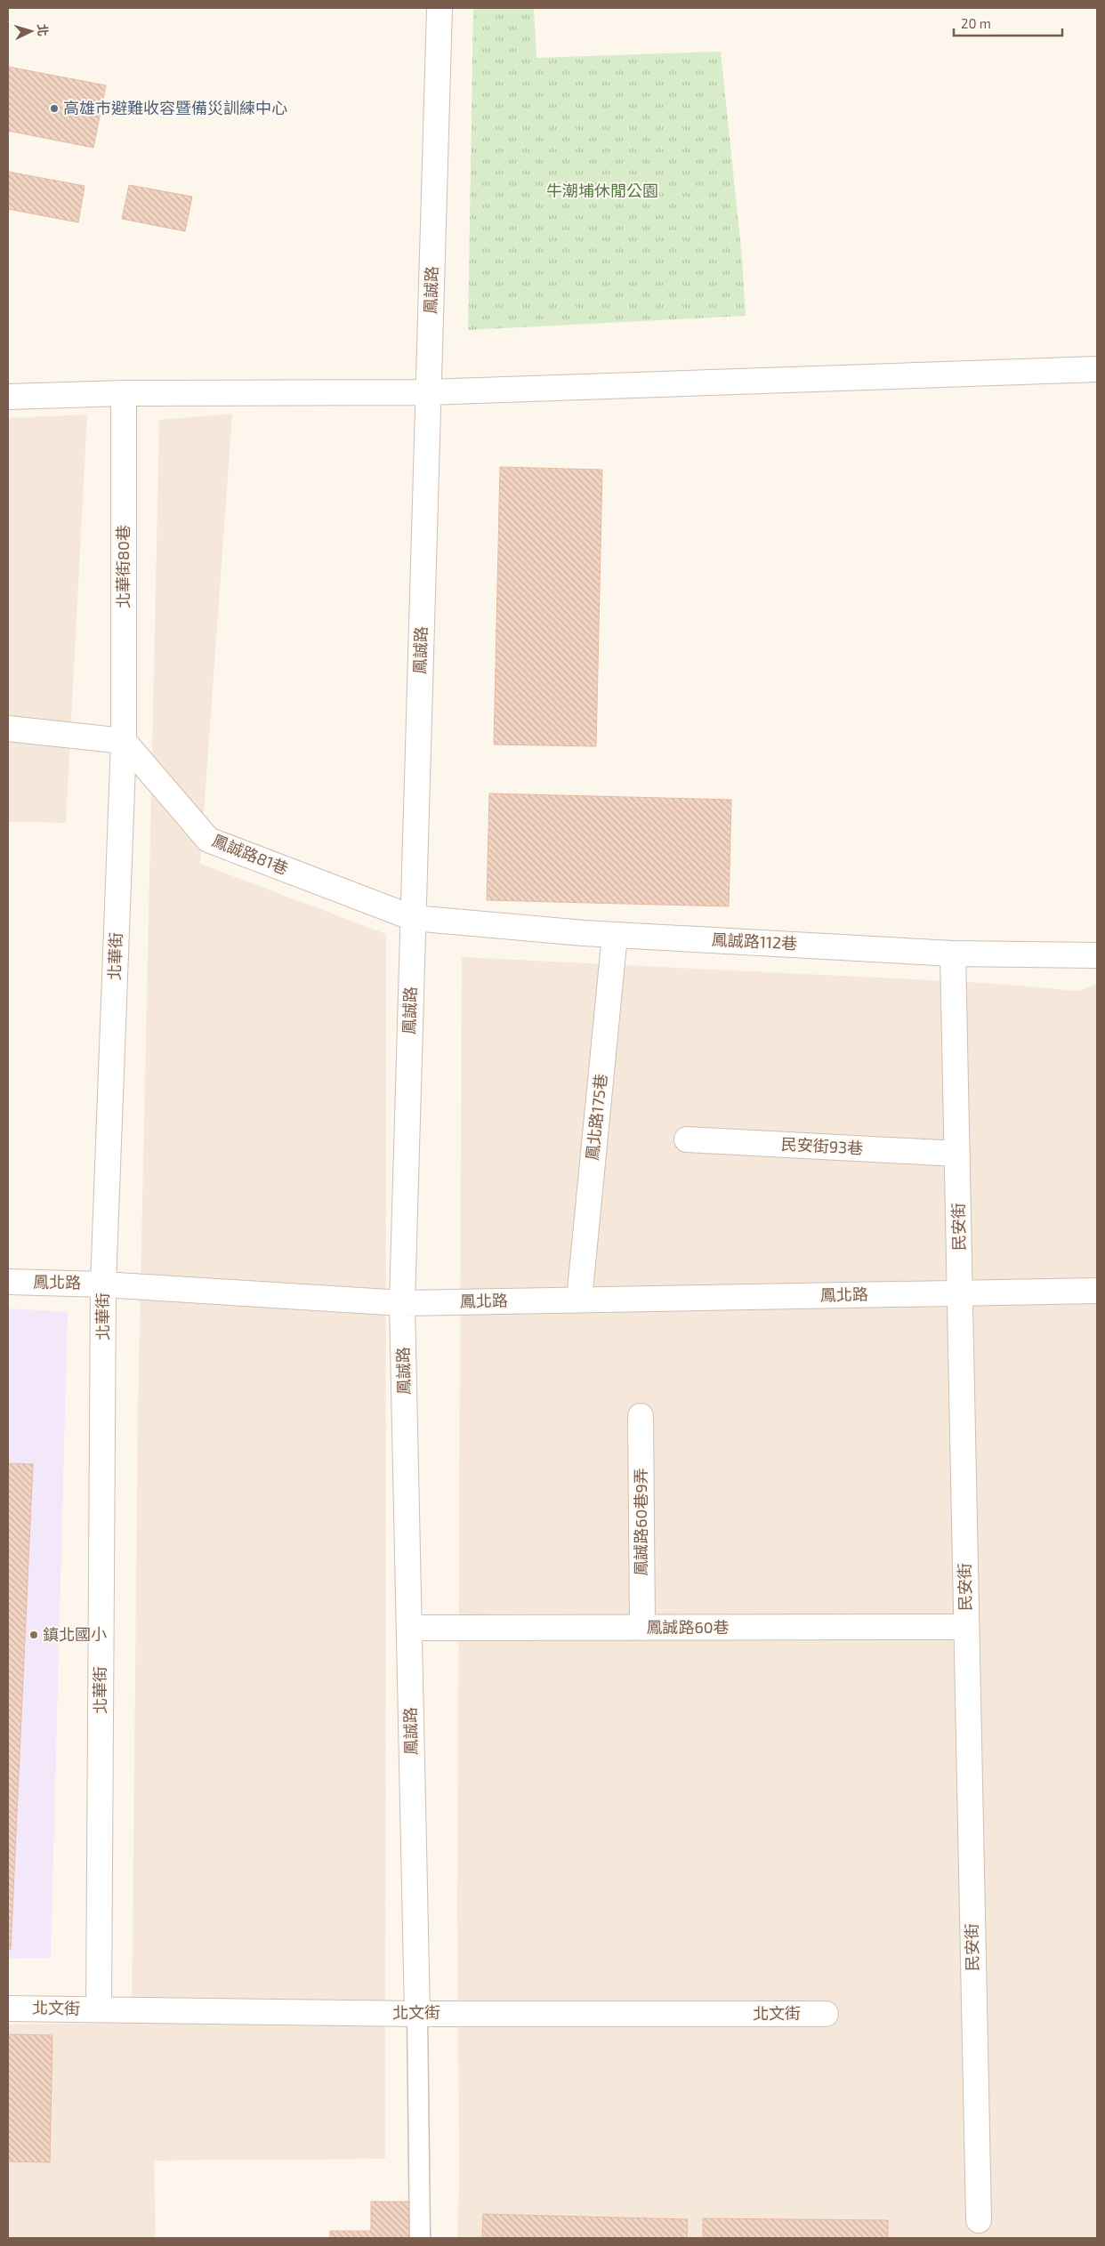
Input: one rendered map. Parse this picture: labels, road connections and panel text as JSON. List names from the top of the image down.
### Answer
{
  "streets": {
    "street": [
      "鳳誠路",
      "北華街80巷",
      "鳳誠路81巷",
      "鳳誠路112巷",
      "北華街",
      "鳳北路175巷",
      "民安街93巷",
      "民安街",
      "鳳北路",
      "鳳誠路60巷9弄",
      "鳳誠路60巷",
      "北文街"
    ]
  },
  "crossings": [
    ["鳳誠路", "鳳誠路81巷"],
    ["鳳誠路", "鳳誠路112巷"],
    ["鳳誠路", "鳳北路"],
    ["鳳誠路", "鳳誠路60巷"],
    ["鳳誠路", "北文街"],
    ["北華街80巷", "鳳誠路81巷"],
    ["北華街80巷", "北華街"],
    ["鳳誠路81巷", "鳳誠路112巷"],
    ["鳳誠路81巷", "北華街"],
    ["鳳誠路112巷", "鳳北路175巷"],
    ["鳳誠路112巷", "民安街"],
    ["北華街", "鳳北路"],
    ["北華街", "北文街"],
    ["鳳北路175巷", "鳳北路"],
    ["民安街93巷", "民安街"],
    ["民安街", "鳳北路"],
    ["民安街", "鳳誠路60巷"],
    ["鳳誠路60巷9弄", "鳳誠路60巷"]
  ],
  "parks": ["牛潮埔休閒公園"],
  "places": ["高雄市避難收容暨備災訓練中心", "鎮北國小"],
  "scale_bar": "20 m",
  "north": "right"
}
